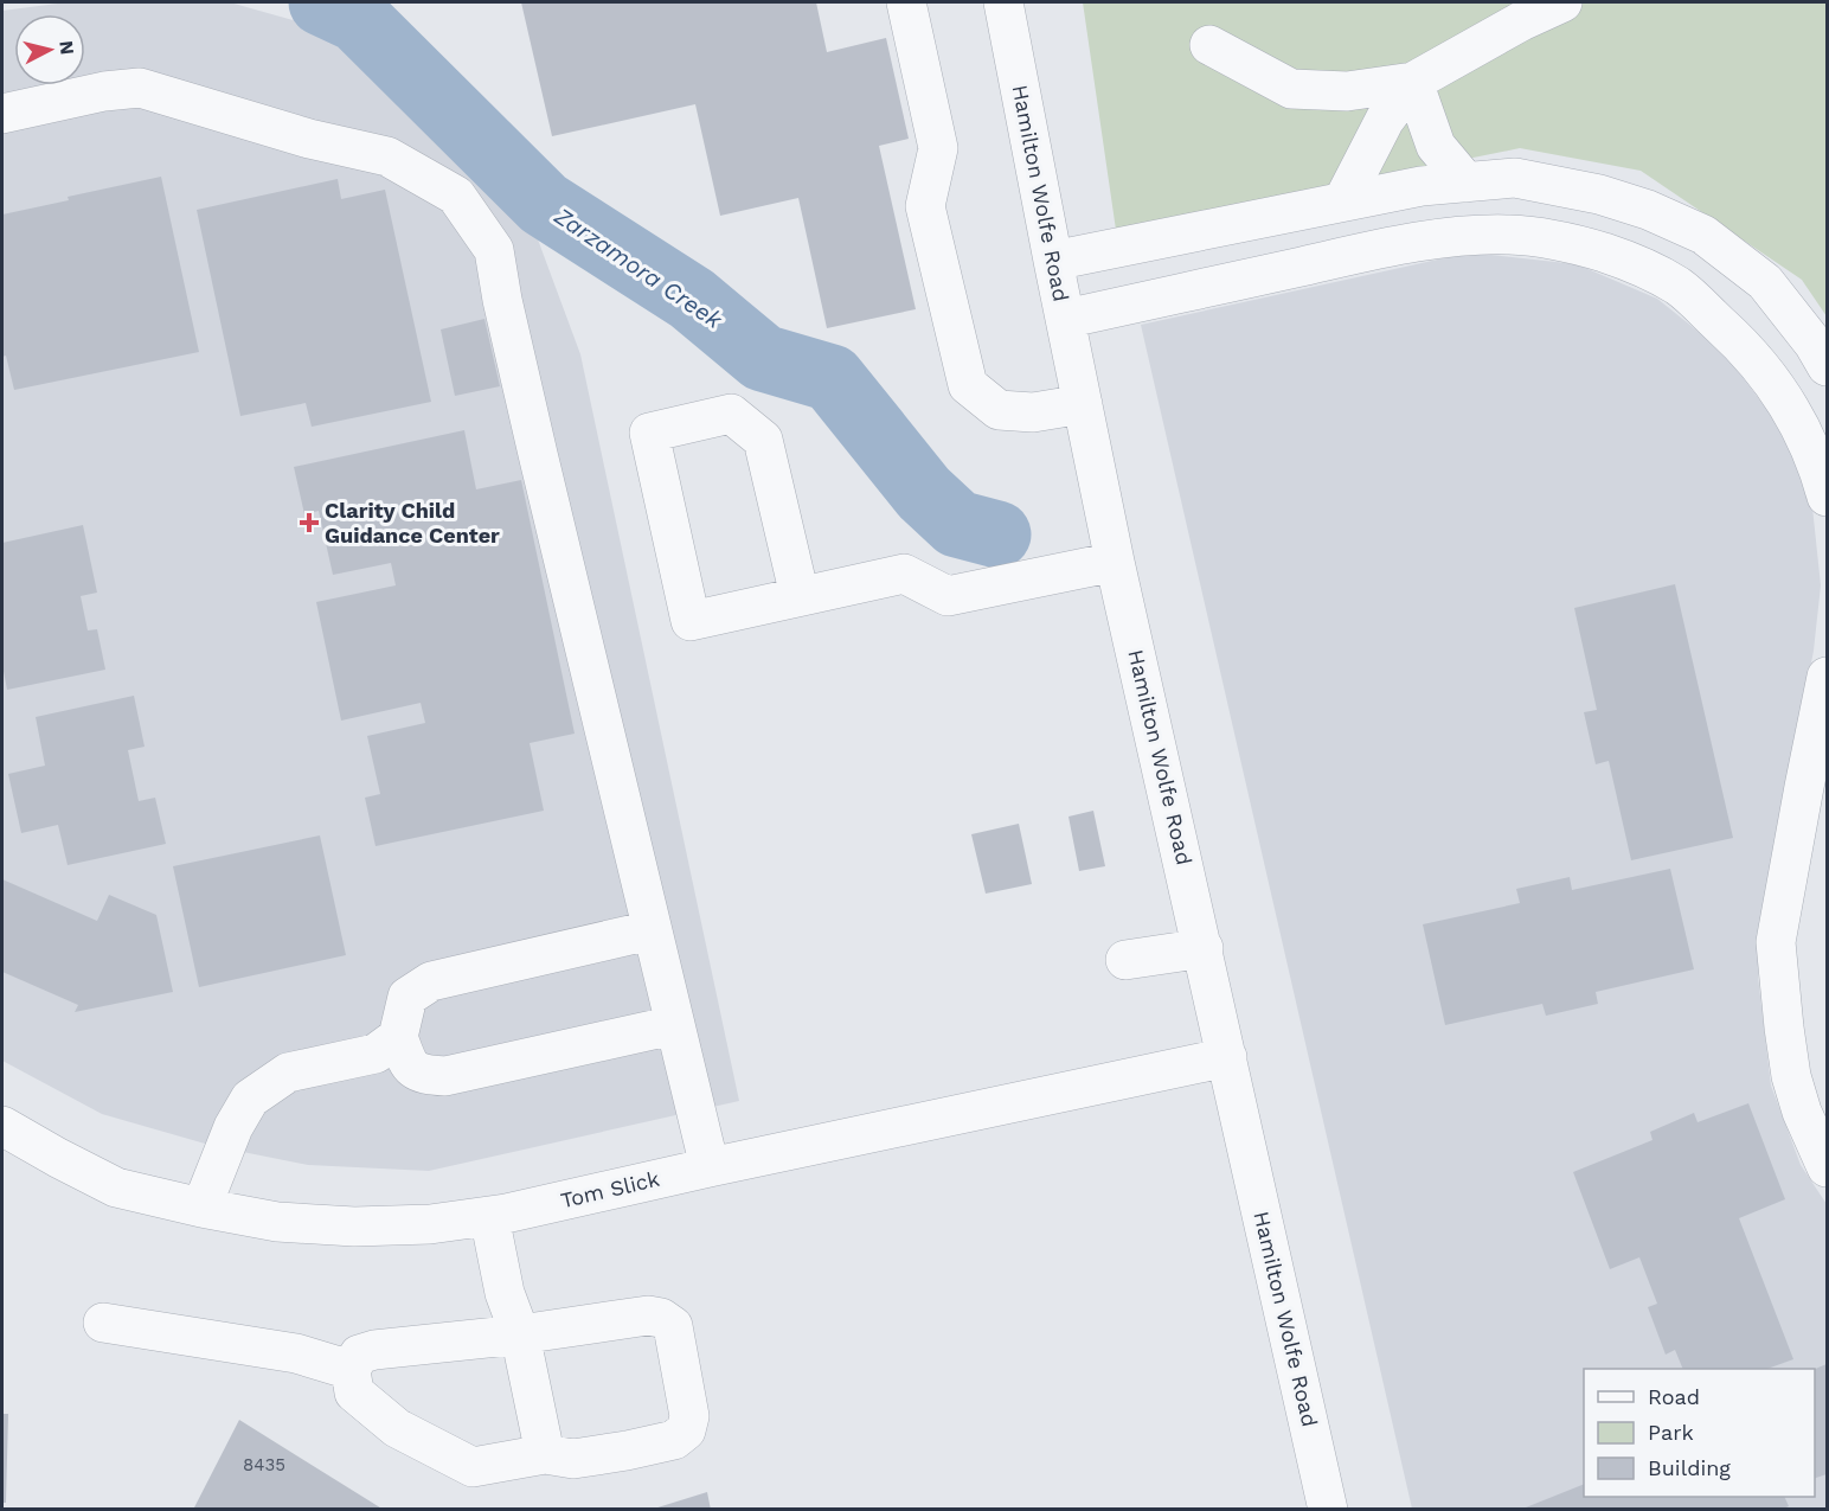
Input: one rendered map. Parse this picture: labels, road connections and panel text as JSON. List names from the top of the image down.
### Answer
{
  "streets": {
    "street": ["Hamilton Wolfe Road", "Tom Slick"]
  },
  "crossings": [
    ["Hamilton Wolfe Road", "Tom Slick"]
  ],
  "water": ["Zarzamora Creek"],
  "places": {
    "health": ["Clarity Child Guidance Center"]
  },
  "house_numbers": ["8435"],
  "legend": ["Road", "Park", "Building"],
  "north": "right"
}
